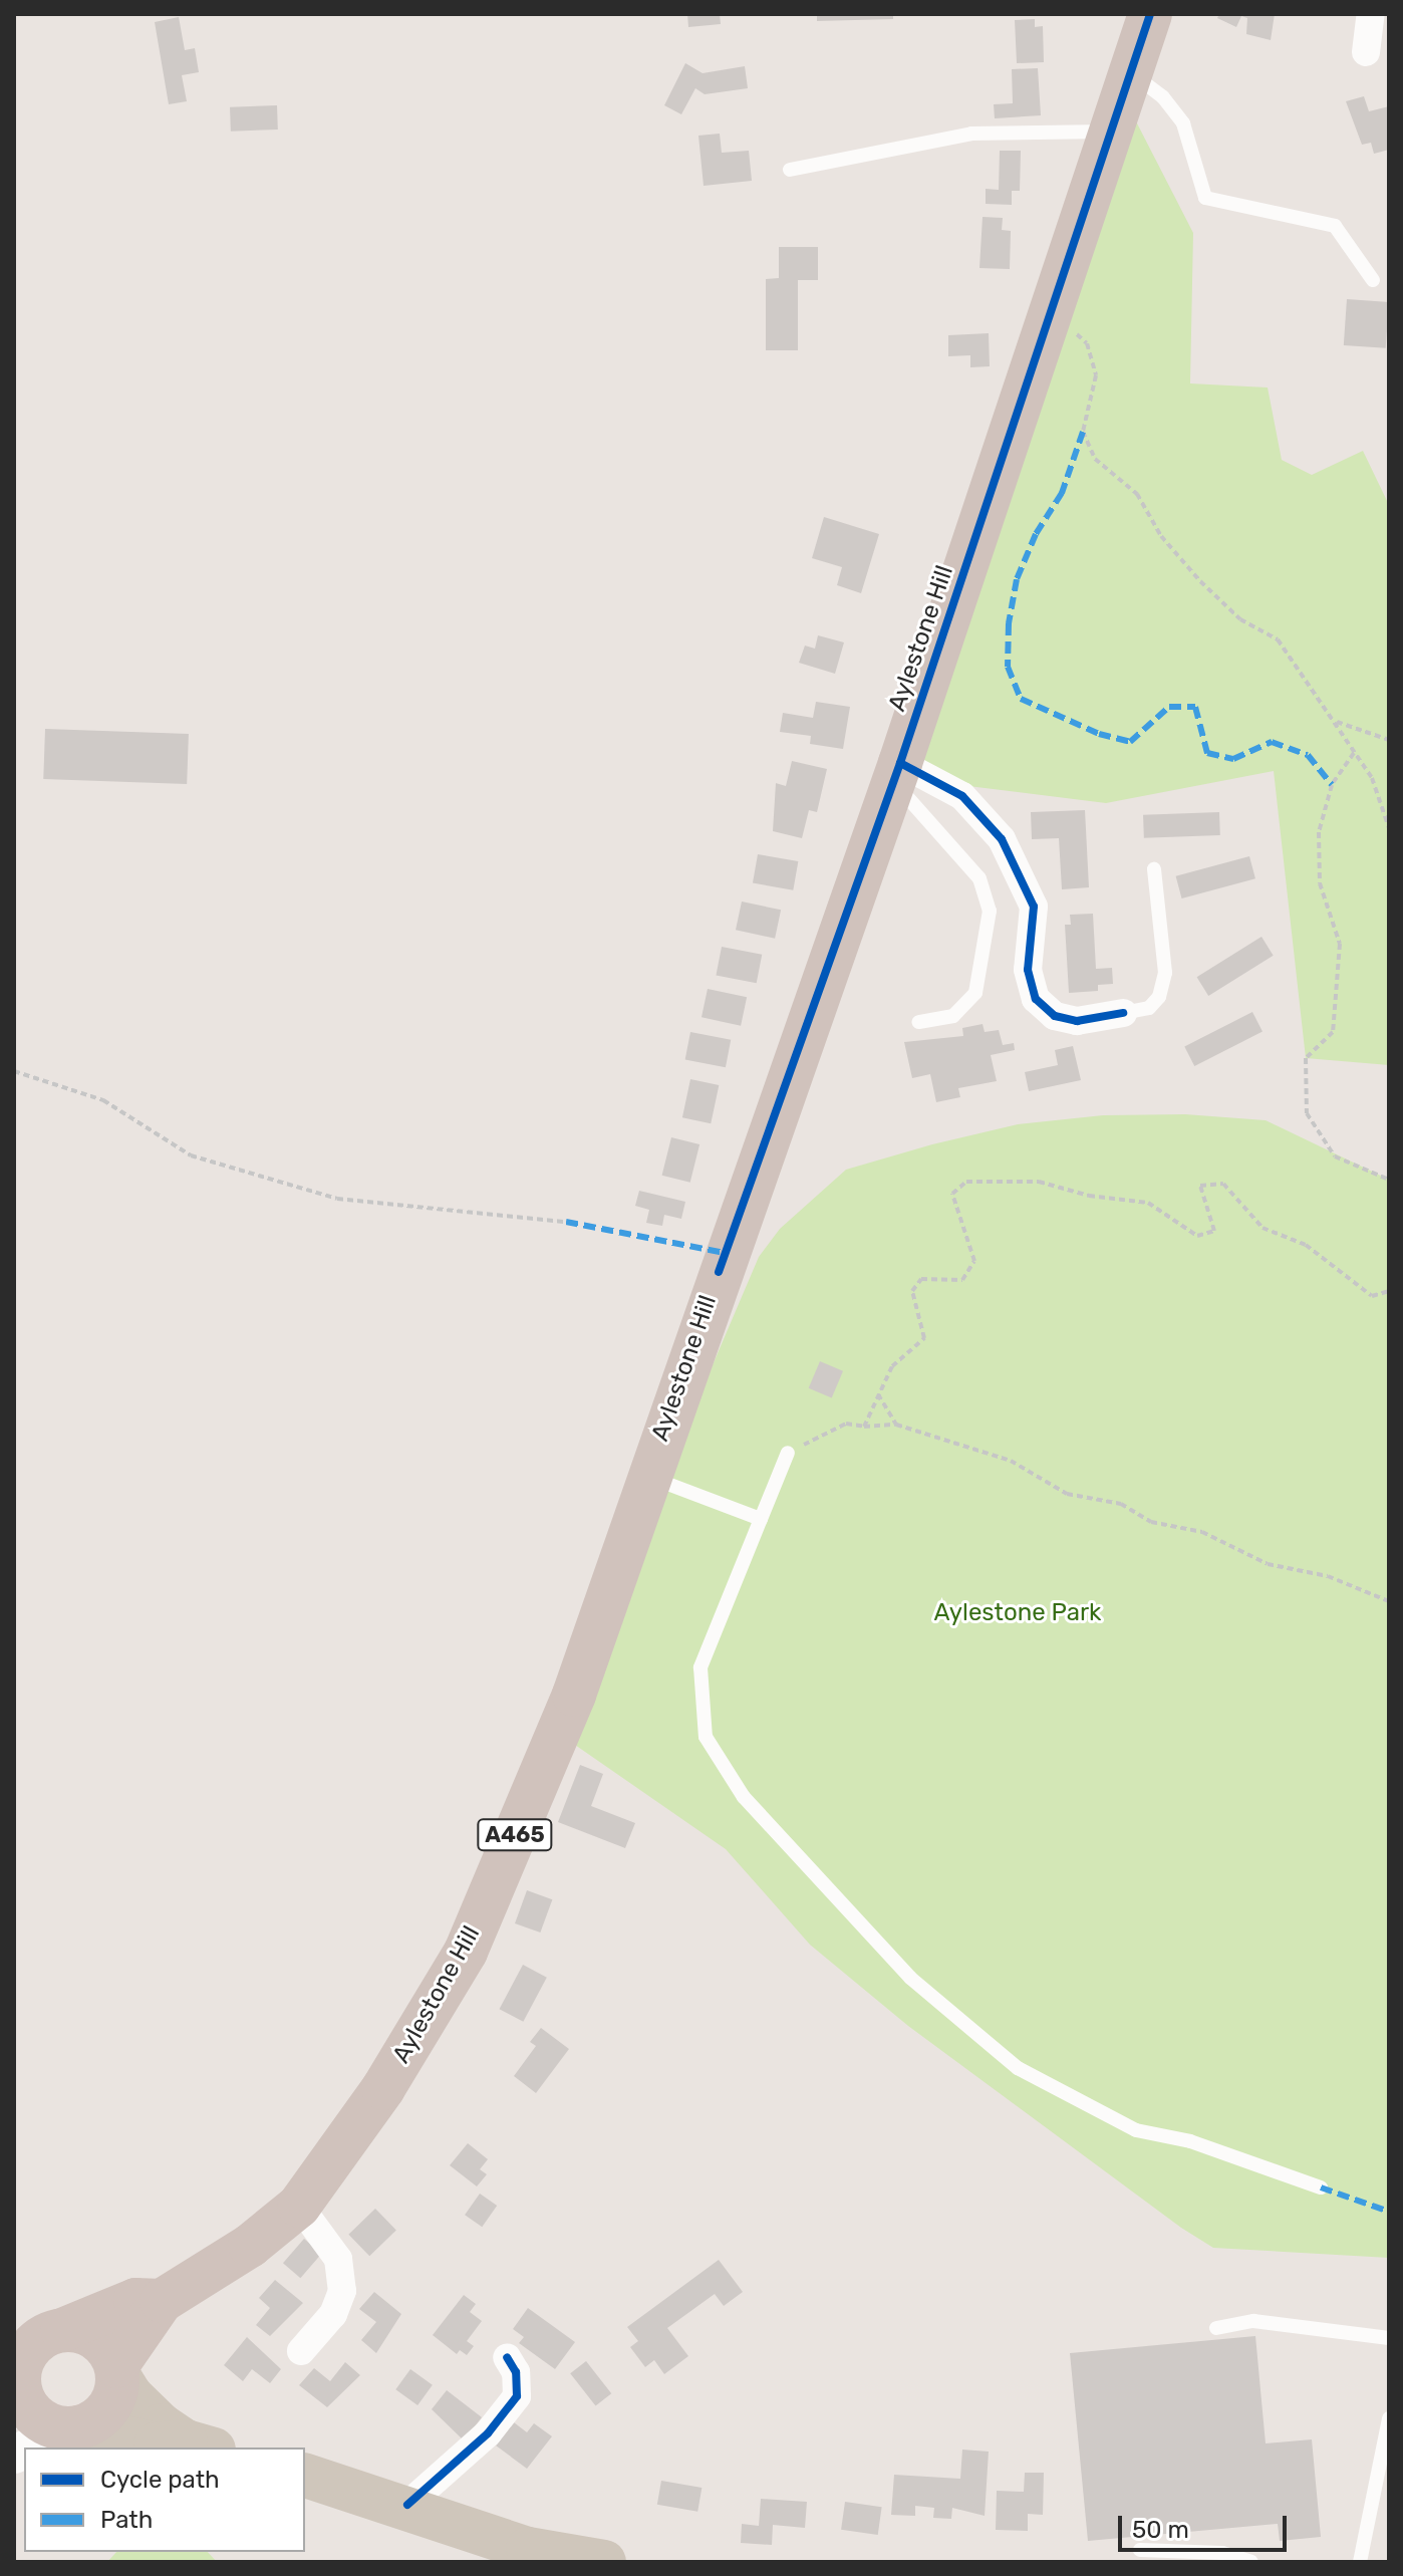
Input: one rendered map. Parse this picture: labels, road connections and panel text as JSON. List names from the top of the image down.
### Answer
{
  "streets": {
    "highway": ["Aylestone Hill", "A465"]
  },
  "parks": ["Aylestone Park"],
  "legend": ["Cycle path", "Path"],
  "scale_bar": "50 m"
}
